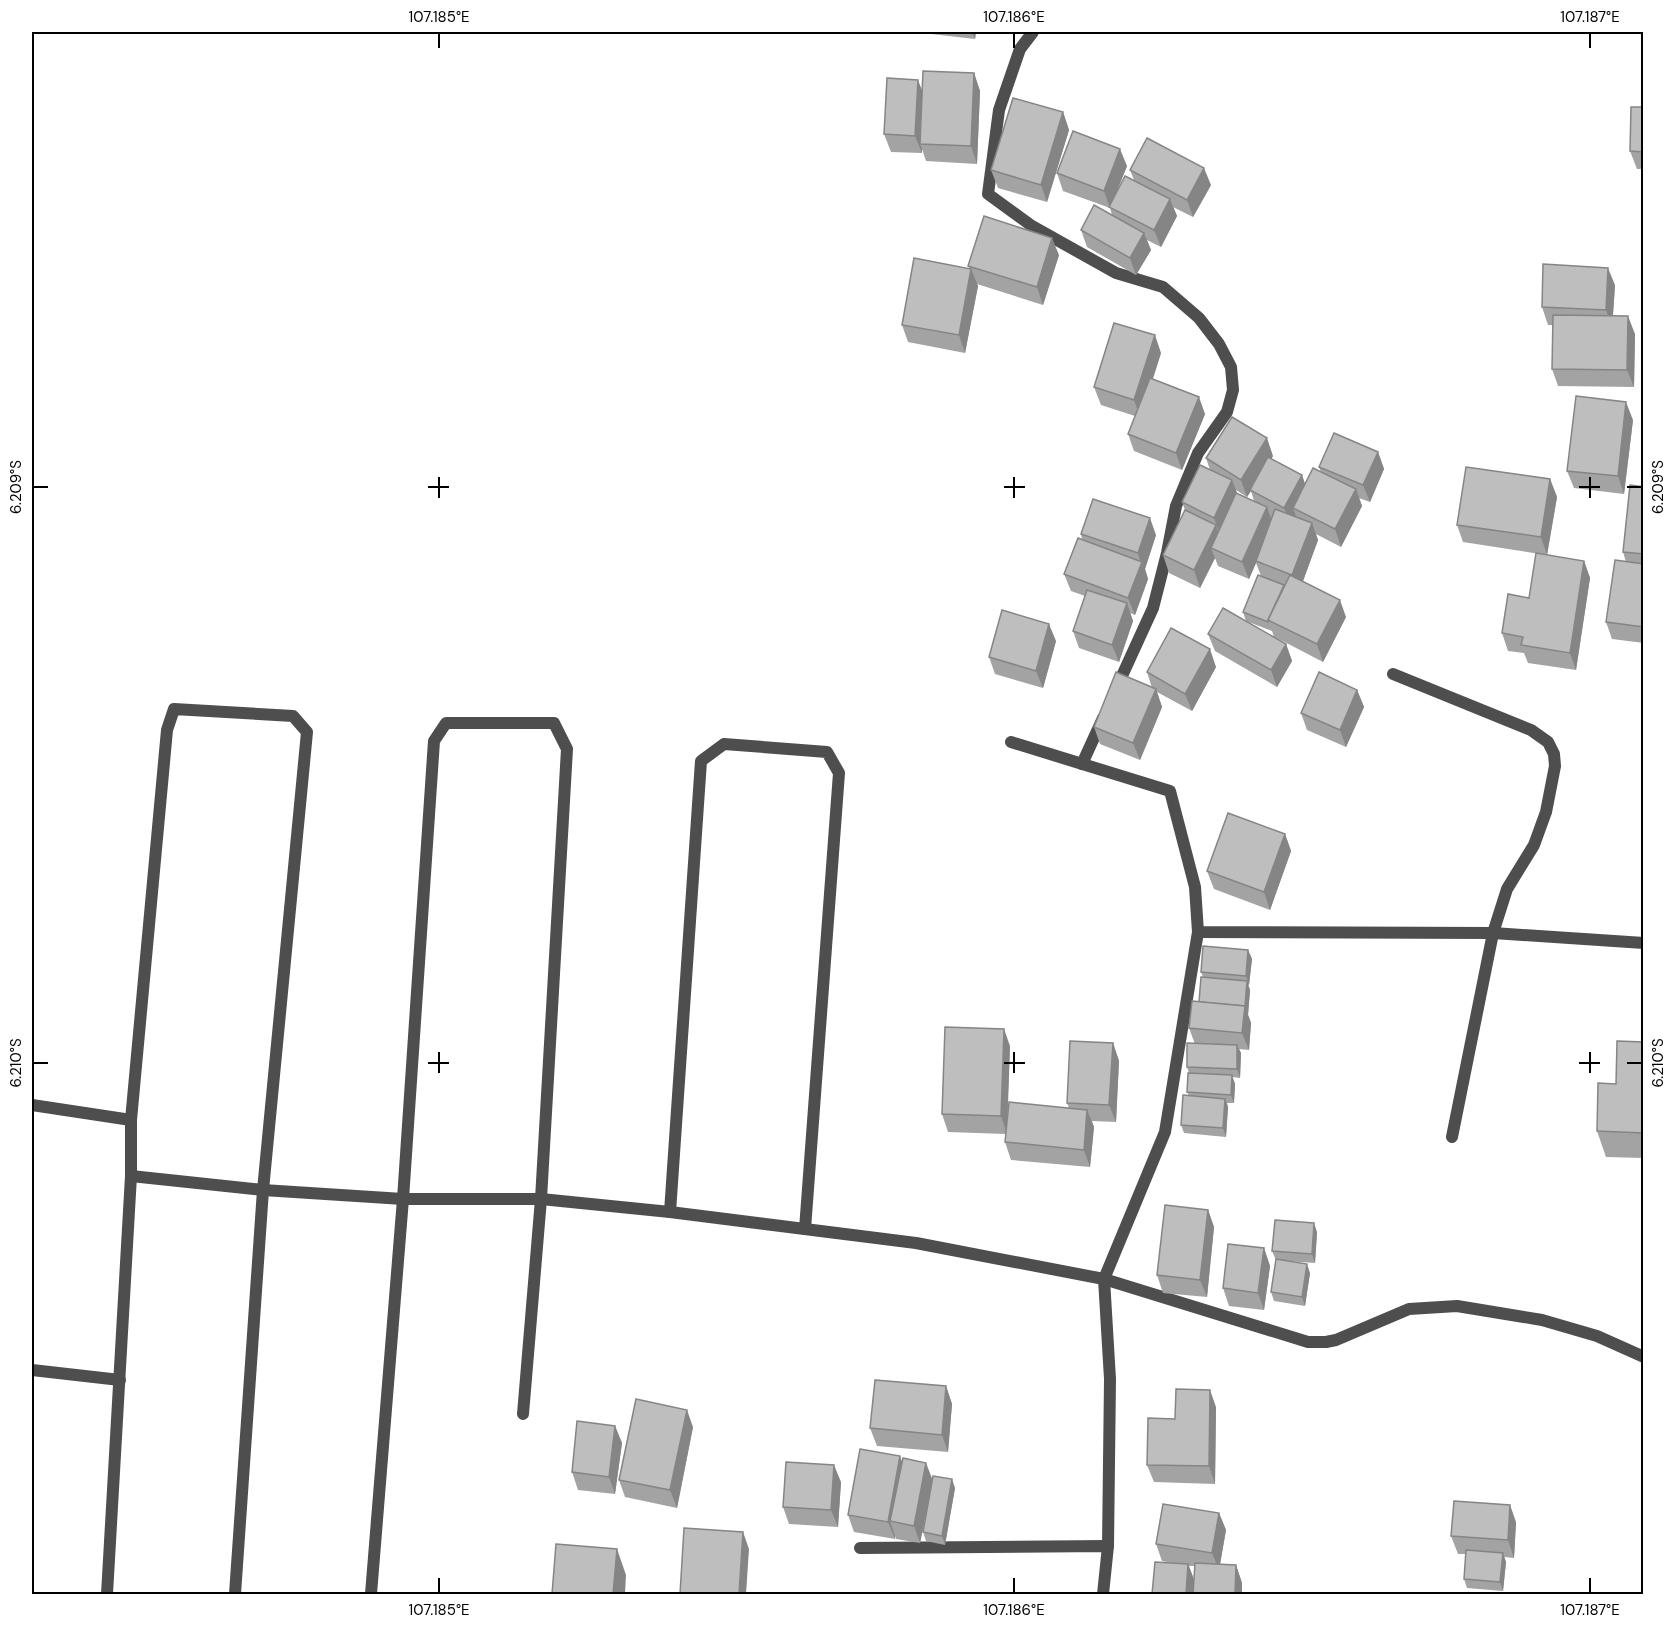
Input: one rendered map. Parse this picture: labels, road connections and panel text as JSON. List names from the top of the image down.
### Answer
{
  "coordinates": [
    "107.185°E",
    "107.186°E",
    "107.187°E",
    "6.209°S",
    "6.210°S"
  ]
}
